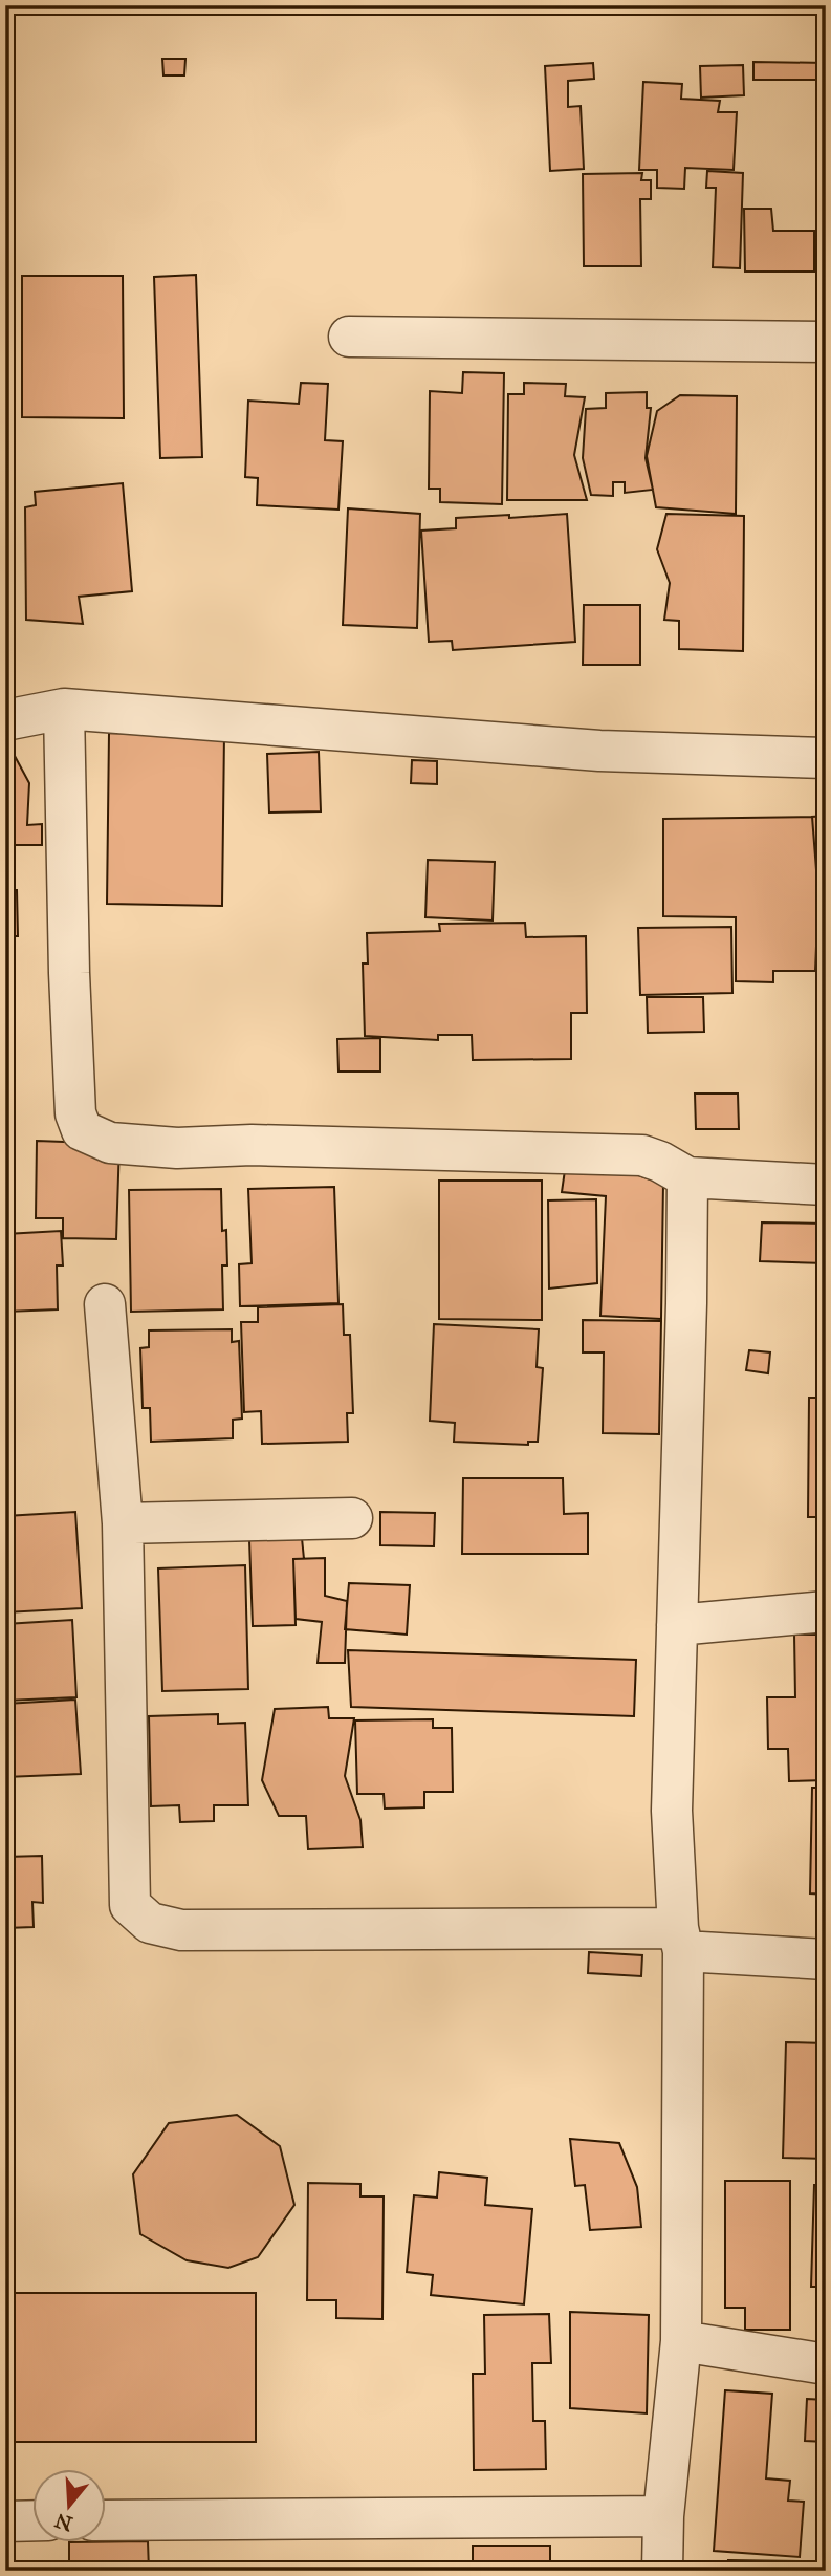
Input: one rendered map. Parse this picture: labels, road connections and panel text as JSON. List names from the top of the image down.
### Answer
{
  "north": "bottom"
}
